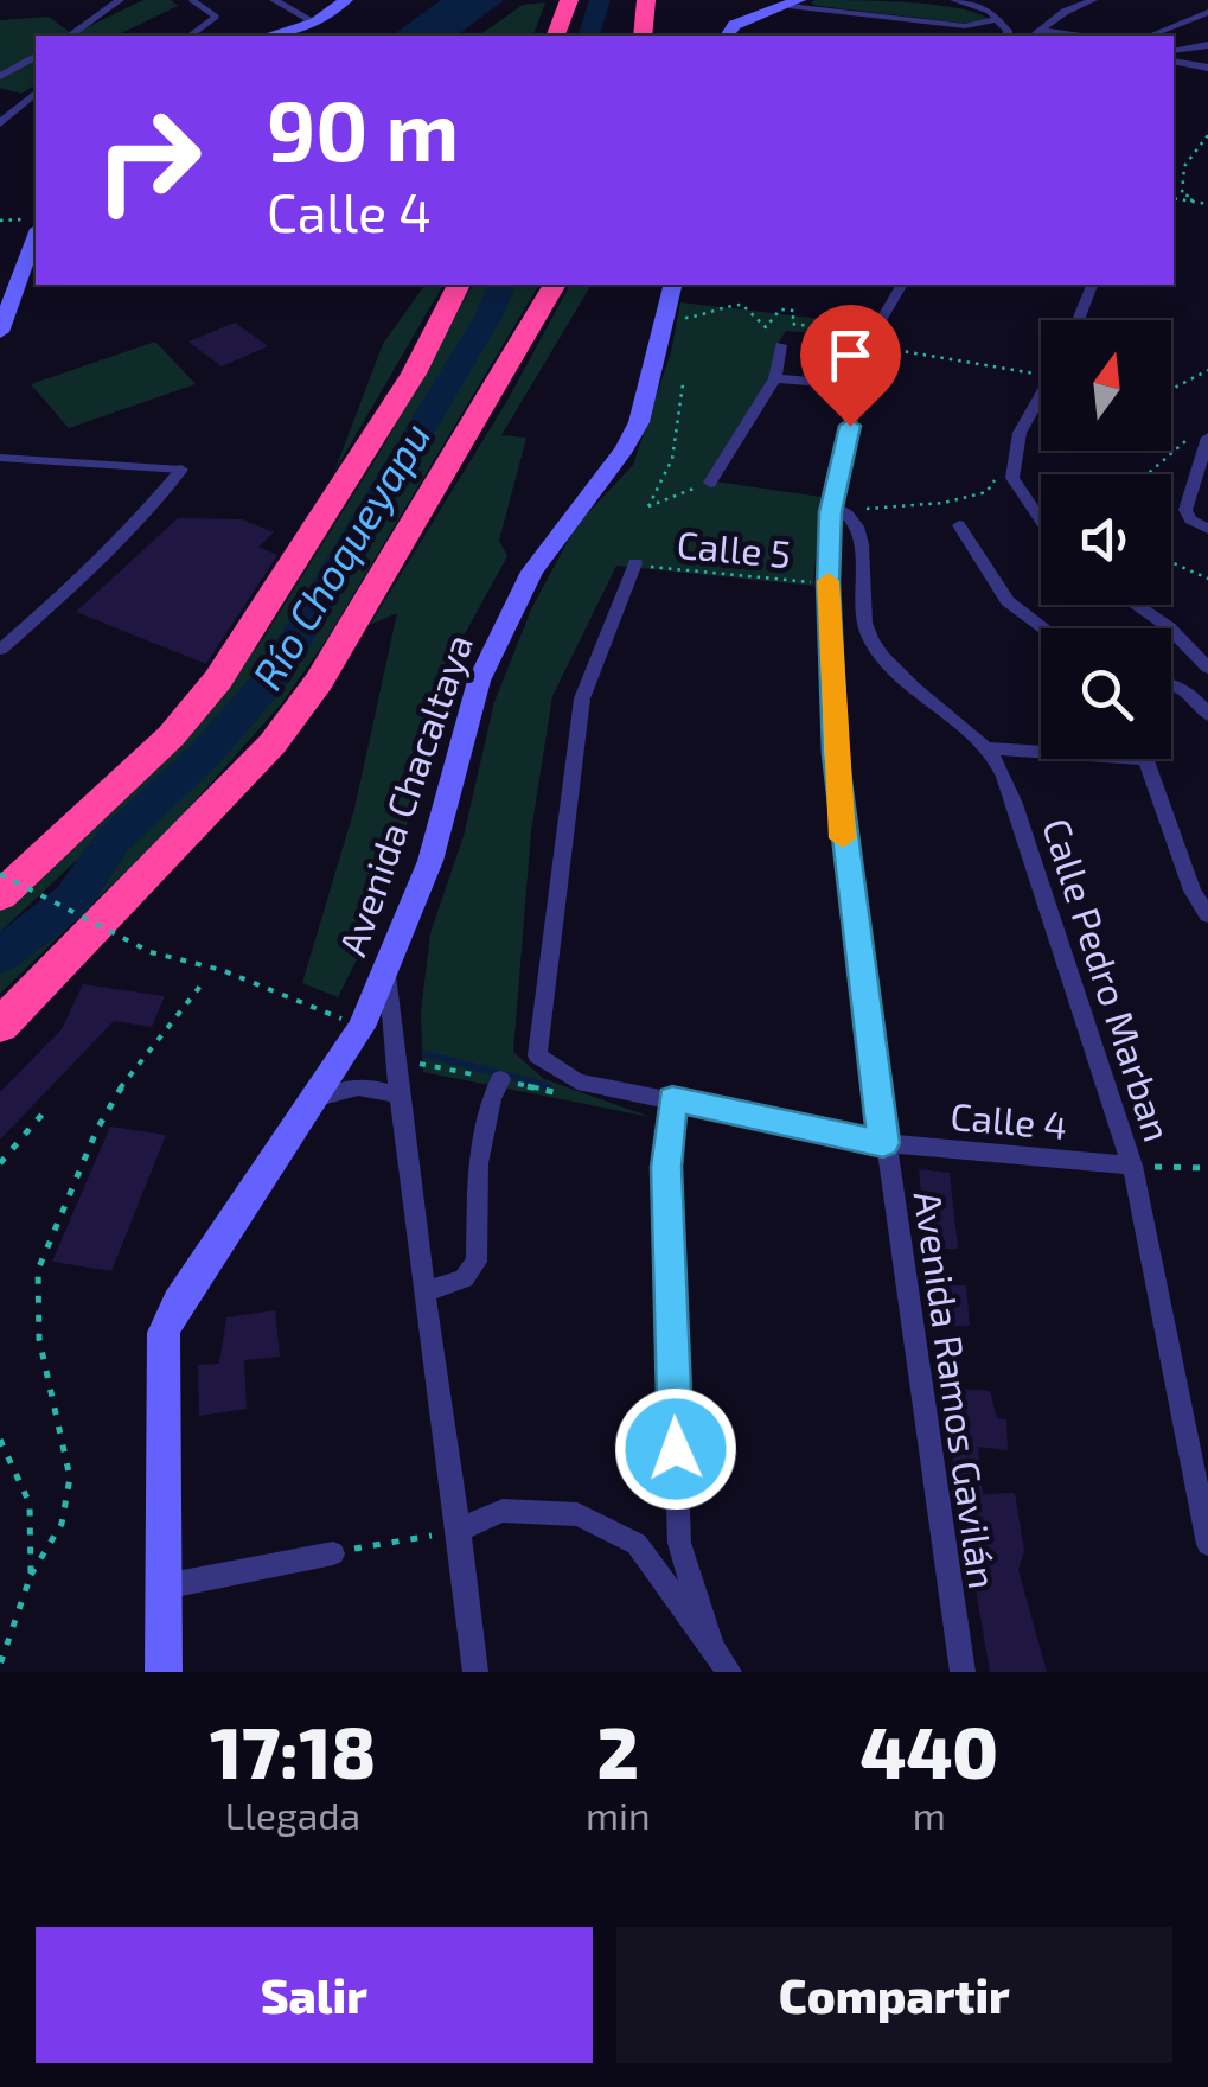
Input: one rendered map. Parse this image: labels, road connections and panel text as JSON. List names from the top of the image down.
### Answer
{
  "streets": {
    "street": [
      "Avenida Chacaltaya",
      "Calle Pedro Marban",
      "Calle 4",
      "Avenida Ramos Gavilán"
    ],
    "path": ["Calle 5"]
  },
  "crossings": [
    ["Calle 5", "Calle 4"],
    ["Calle 5", "Avenida Ramos Gavilán"],
    ["Calle Pedro Marban", "Calle 4"],
    ["Calle Pedro Marban", "Avenida Ramos Gavilán"],
    ["Calle 4", "Avenida Ramos Gavilán"]
  ],
  "water": ["Río Choqueyapu"],
  "north": "top",
  "page": {
    "turn": ["90 m", "Calle 4"],
    "eta": [
      "17:18",
      "Llegada",
      "2",
      "min",
      "440",
      "m"
    ],
    "buttons": ["Salir", "Compartir"]
  }
}
